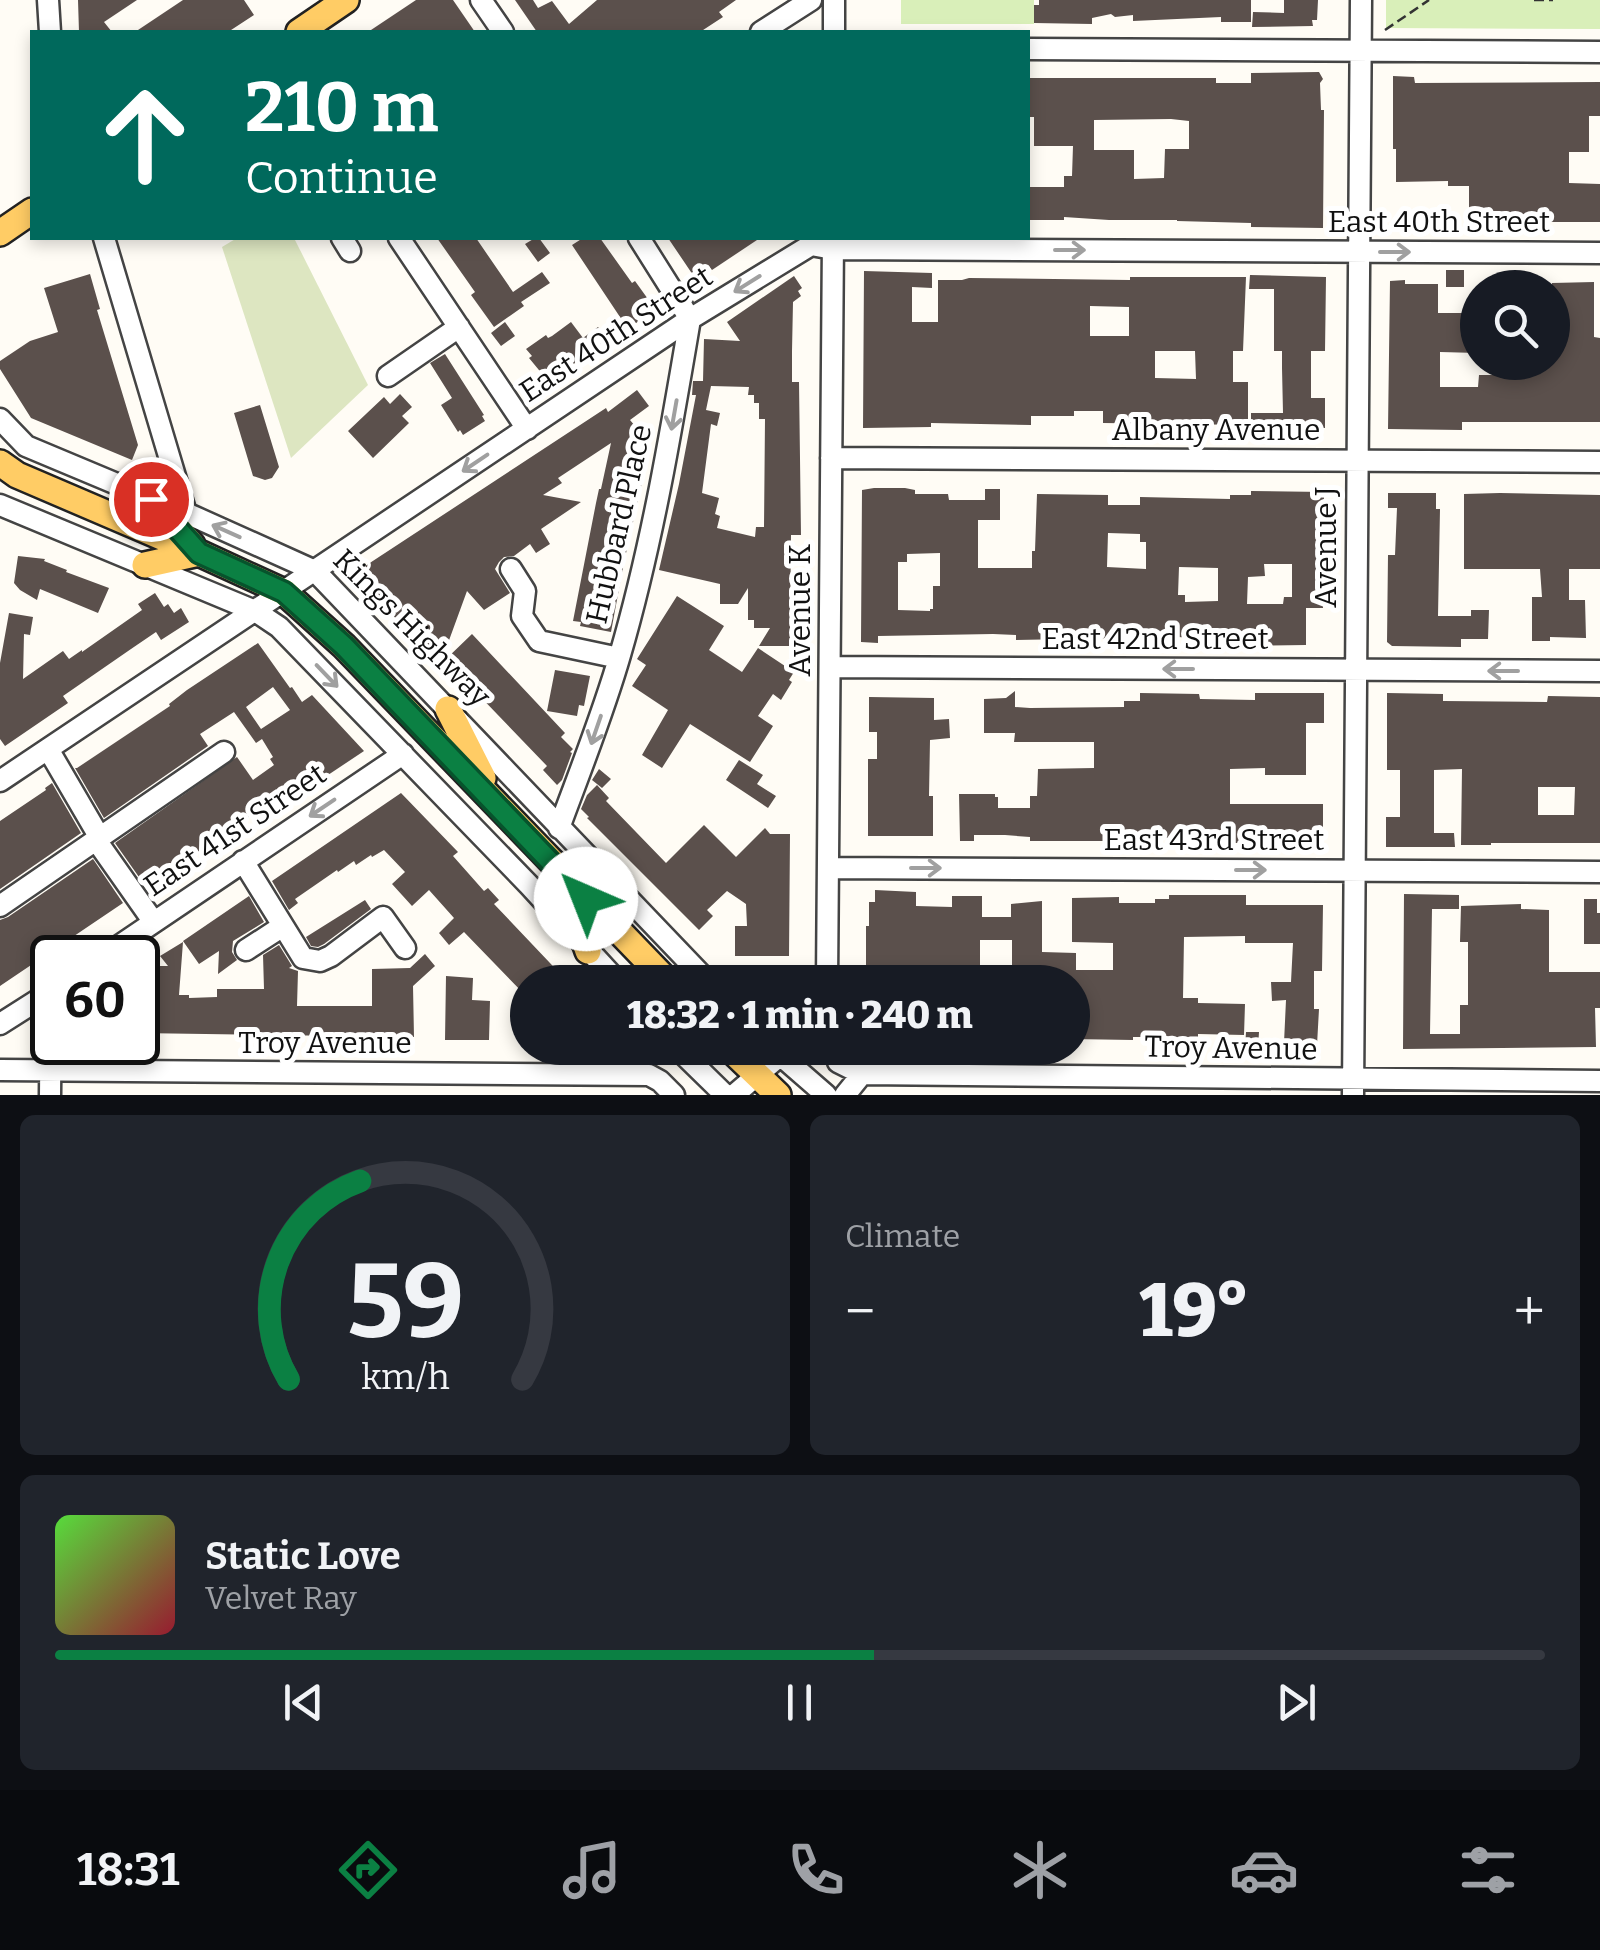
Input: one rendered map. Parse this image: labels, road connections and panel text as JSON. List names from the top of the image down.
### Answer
{
  "streets": {
    "main road": ["Kings Highway"],
    "street": [
      "East 40th Street",
      "Albany Avenue",
      "Hubbard Place",
      "Avenue J",
      "Avenue K",
      "East 42nd Street",
      "East 41st Street",
      "East 43rd Street",
      "Troy Avenue"
    ]
  },
  "crossings": [
    ["East 40th Street", "Hubbard Place"],
    ["East 40th Street", "Avenue J"],
    ["East 40th Street", "Avenue K"],
    ["East 40th Street", "Kings Highway"],
    ["Albany Avenue", "Avenue J"],
    ["Albany Avenue", "Avenue K"],
    ["Hubbard Place", "Kings Highway"],
    ["Avenue J", "East 42nd Street"],
    ["Avenue J", "East 43rd Street"],
    ["Avenue J", "Troy Avenue"],
    ["Avenue K", "East 42nd Street"],
    ["Avenue K", "East 43rd Street"]
  ],
  "one_way": [
    "Hubbard Place",
    "East 42nd Street",
    "East 41st Street",
    "East 43rd Street"
  ],
  "page": {
    "turn": ["210 m", "Continue"],
    "limit": "60",
    "trip": "18:32 · 1 min · 240 m",
    "tile": "Climate",
    "heat": ["−", "19°", "+"],
    "song": ["Static Love", "Velvet Ray"],
    "tabs": "18:31",
    "gauge": ["59", "km/h"]
  }
}
